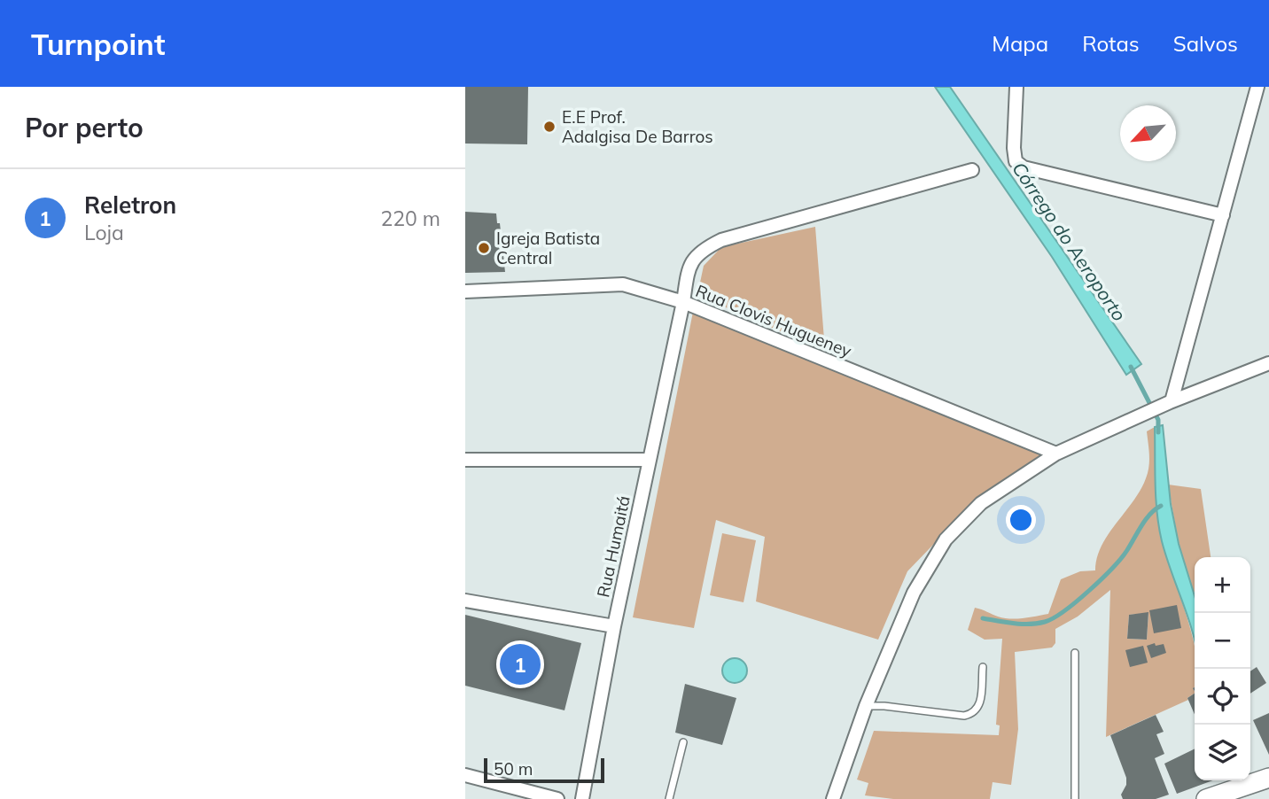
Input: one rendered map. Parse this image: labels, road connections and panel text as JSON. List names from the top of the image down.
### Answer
{
  "streets": {
    "street": ["Rua Clovis Hugueney", "Rua Humaitá"]
  },
  "crossings": [
    ["Rua Clovis Hugueney", "Rua Humaitá"]
  ],
  "water": ["Córrego do Aeroporto"],
  "places": ["E.E Prof. Adalgisa De Barros", "Igreja Batista Central"],
  "scale_bar": "50 m",
  "north": "bottom left",
  "page": {
    "header": "Turnpoint",
    "nav": ["Mapa", "Rotas", "Salvos"],
    "heading": "Por perto",
    "list": [
      {
        "mark": "1",
        "name": "Reletron",
        "note": "Loja",
        "value": "220 m"
      }
    ],
    "map_buttons": ["+", "−"],
    "pins": "1",
    "scale": "50 m"
  }
}
